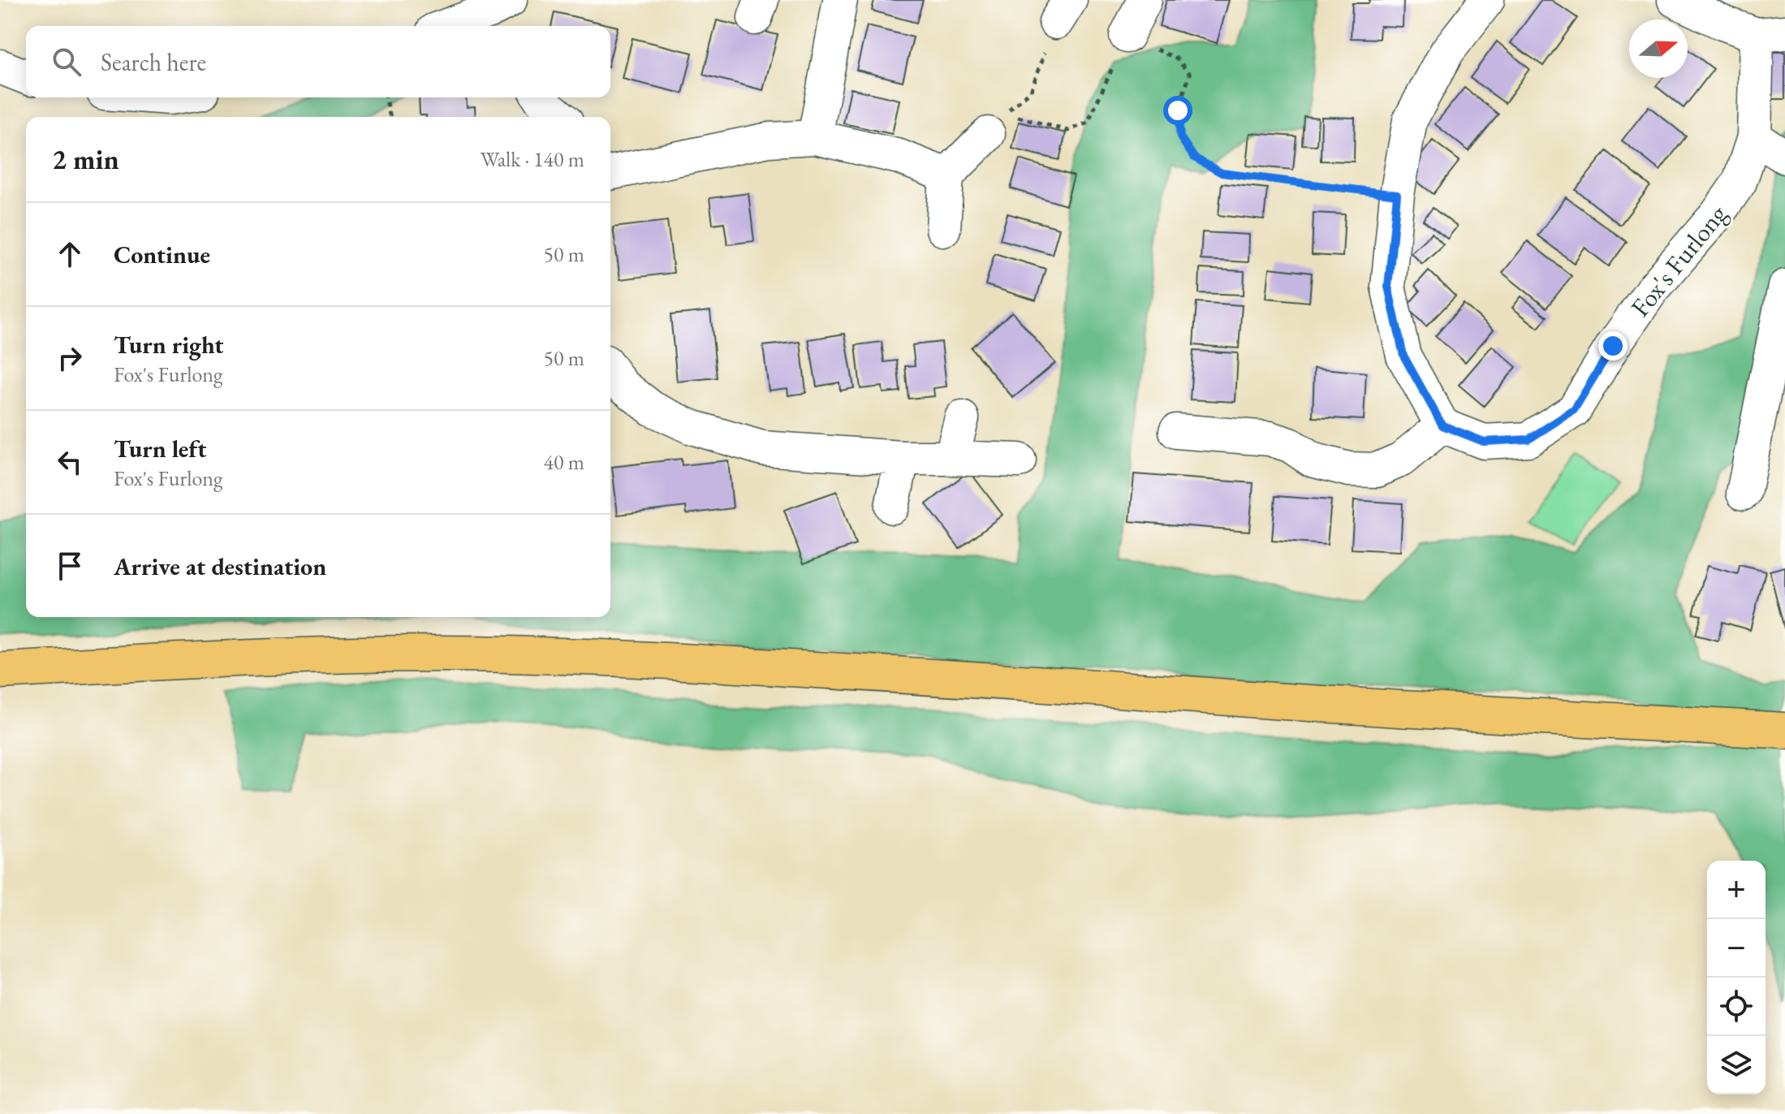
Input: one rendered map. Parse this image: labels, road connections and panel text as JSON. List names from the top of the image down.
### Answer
{
  "streets": {
    "street": ["Fox's Furlong"]
  },
  "north": "right",
  "page": {
    "search": "Search here",
    "heading": ["2 min", "Walk · 140 m"],
    "list": [
      ["Continue", "50 m"],
      ["Turn right", "Fox's Furlong", "50 m"],
      ["Turn left", "Fox's Furlong", "40 m"],
      "Arrive at destination"
    ],
    "map_buttons": ["+", "−"]
  }
}
